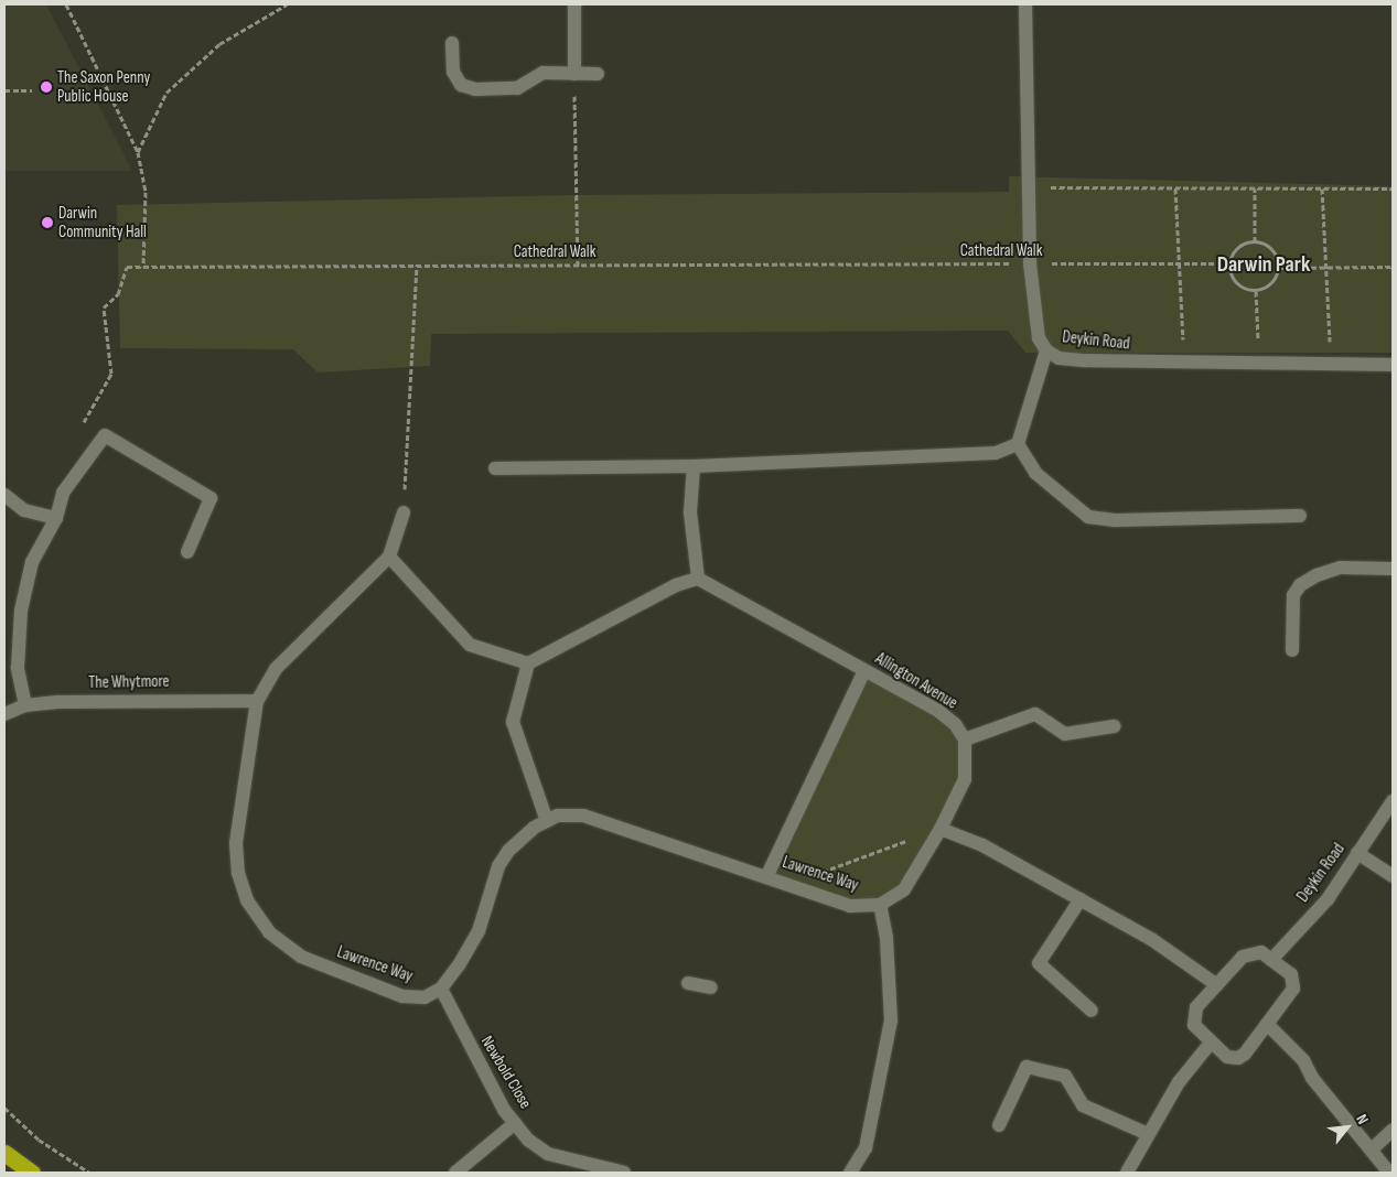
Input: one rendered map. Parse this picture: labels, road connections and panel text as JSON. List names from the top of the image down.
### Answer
{
  "streets": {
    "street": [
      "Deykin Road",
      "Allington Avenue",
      "The Whytmore",
      "Lawrence Way",
      "Newbold Close"
    ],
    "path": ["Cathedral Walk"]
  },
  "crossings": [
    ["Cathedral Walk", "Deykin Road"],
    ["The Whytmore", "Lawrence Way"],
    ["Lawrence Way", "Newbold Close"]
  ],
  "districts": ["Darwin Park"],
  "places": ["The Saxon Penny Public House", "Darwin Community Hall"],
  "north": "top right"
}
